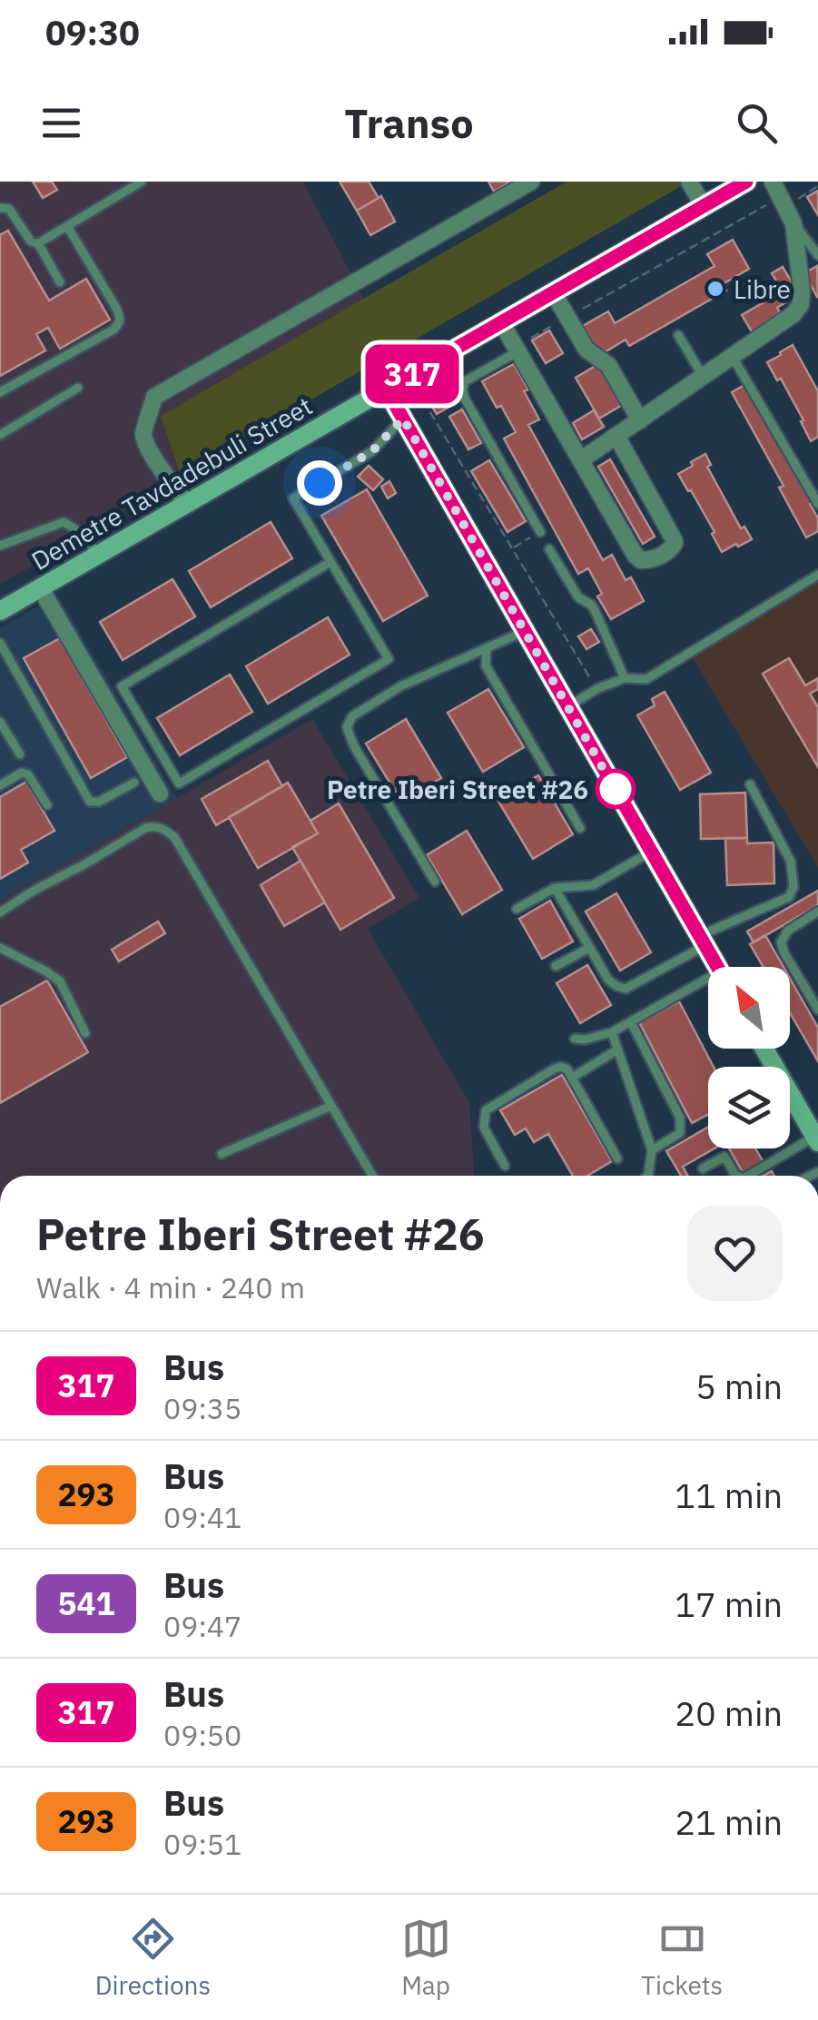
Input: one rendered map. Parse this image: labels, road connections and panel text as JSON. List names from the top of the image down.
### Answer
{
  "streets": {
    "main road": ["Demetre Tavdadebuli Street"]
  },
  "places": ["Libre", "Petre Iberi Street #26"],
  "lines": ["bus line 317"],
  "north": "top left",
  "page": {
    "status": "09:30",
    "header": "Transo",
    "on_map": "317",
    "heading": ["Petre Iberi Street #26", "Walk · 4 min · 240 m"],
    "list": [
      {
        "mark": "317",
        "name": "Bus",
        "note": "09:35",
        "value": "5 min"
      },
      {
        "mark": "293",
        "name": "Bus",
        "note": "09:41",
        "value": "11 min"
      },
      {
        "mark": "541",
        "name": "Bus",
        "note": "09:47",
        "value": "17 min"
      },
      {
        "mark": "317",
        "name": "Bus",
        "note": "09:50",
        "value": "20 min"
      },
      {
        "mark": "293",
        "name": "Bus",
        "note": "09:51",
        "value": "21 min"
      }
    ],
    "tabs": ["Directions", "Map", "Tickets"]
  }
}
